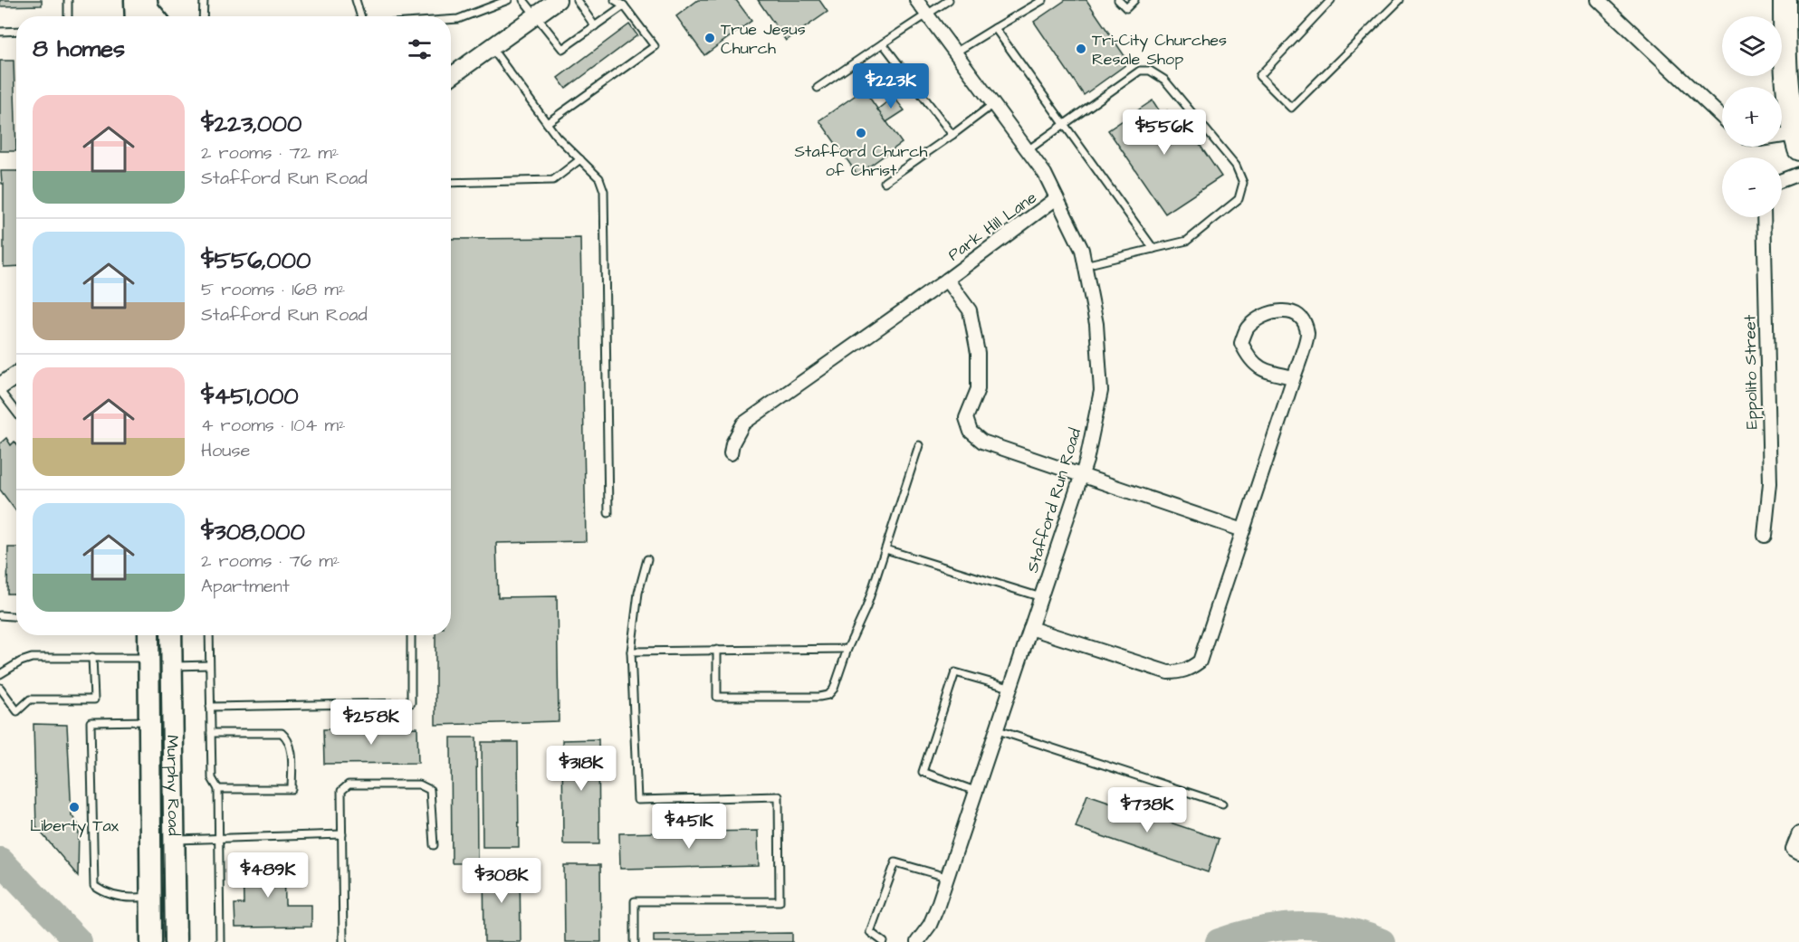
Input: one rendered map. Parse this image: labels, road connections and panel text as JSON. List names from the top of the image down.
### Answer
{
  "streets": {
    "main road": ["Murphy Road"],
    "street": ["Park Hill Lane", "Eppolito Street", "Stafford Run Road"]
  },
  "crossings": [
    ["Park Hill Lane", "Stafford Run Road"]
  ],
  "places": [
    "True Jesus Church",
    "Tri-City Churches Resale Shop",
    "Stafford Church of Christ",
    "Liberty Tax"
  ],
  "page": {
    "map_buttons": ["+", "−"],
    "heading": "8 homes",
    "price": [
      "$223K",
      "$556K",
      "$258K",
      "$318K",
      "$738K",
      "$451K",
      "$489K",
      "$308K"
    ],
    "list": [
      {
        "name": "$223,000",
        "note": "2 rooms · 72 m² · Stafford Run Road"
      },
      {
        "name": "$556,000",
        "note": "5 rooms · 168 m² · Stafford Run Road"
      },
      {
        "name": "$451,000",
        "note": "4 rooms · 104 m² · House"
      },
      {
        "name": "$308,000",
        "note": "2 rooms · 76 m² · Apartment"
      }
    ]
  }
}
